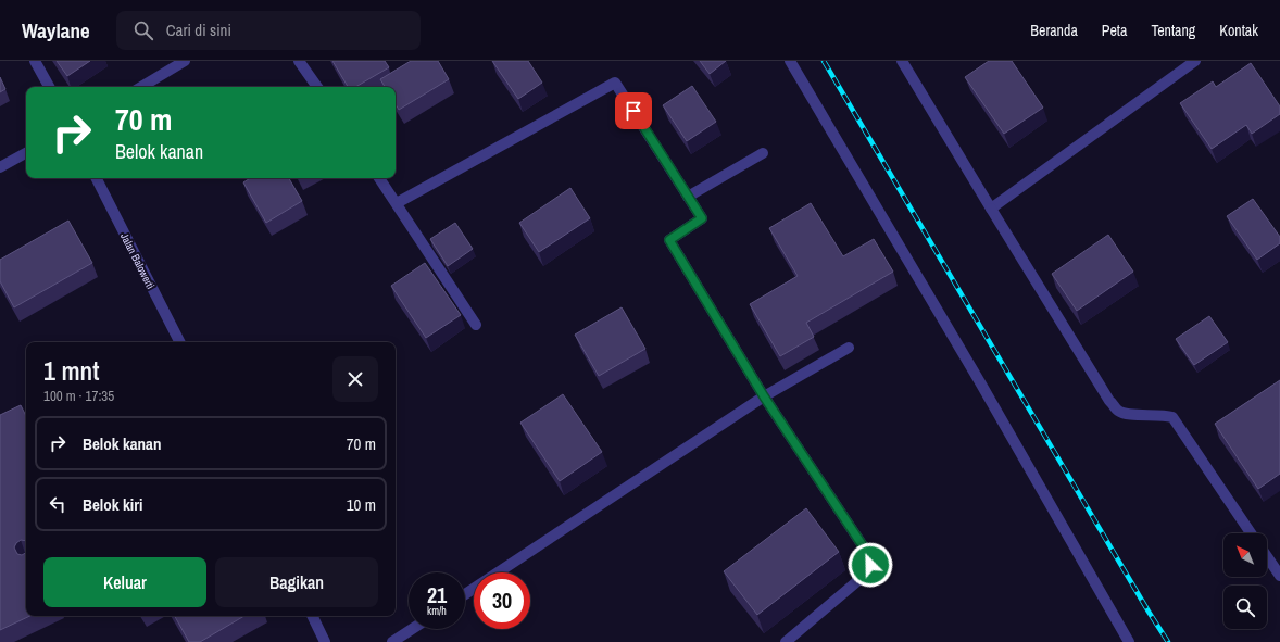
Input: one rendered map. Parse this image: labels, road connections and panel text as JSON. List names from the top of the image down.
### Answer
{
  "streets": {
    "street": ["Jalan Balowerti"]
  },
  "north": "top left",
  "page": {
    "header": "Waylane",
    "search": "Cari di sini",
    "nav": [
      "Beranda",
      "Peta",
      "Tentang",
      "Kontak"
    ],
    "turn": ["70 m", "Belok kanan"],
    "heading": ["1 mnt", "100 m · 17:35"],
    "list": [
      {
        "name": "Belok kanan",
        "value": "70 m"
      },
      {
        "name": "Belok kiri",
        "value": "10 m"
      }
    ],
    "buttons": ["Keluar", "Bagikan"],
    "speed": "21 km/h",
    "limit": "30"
  }
}
